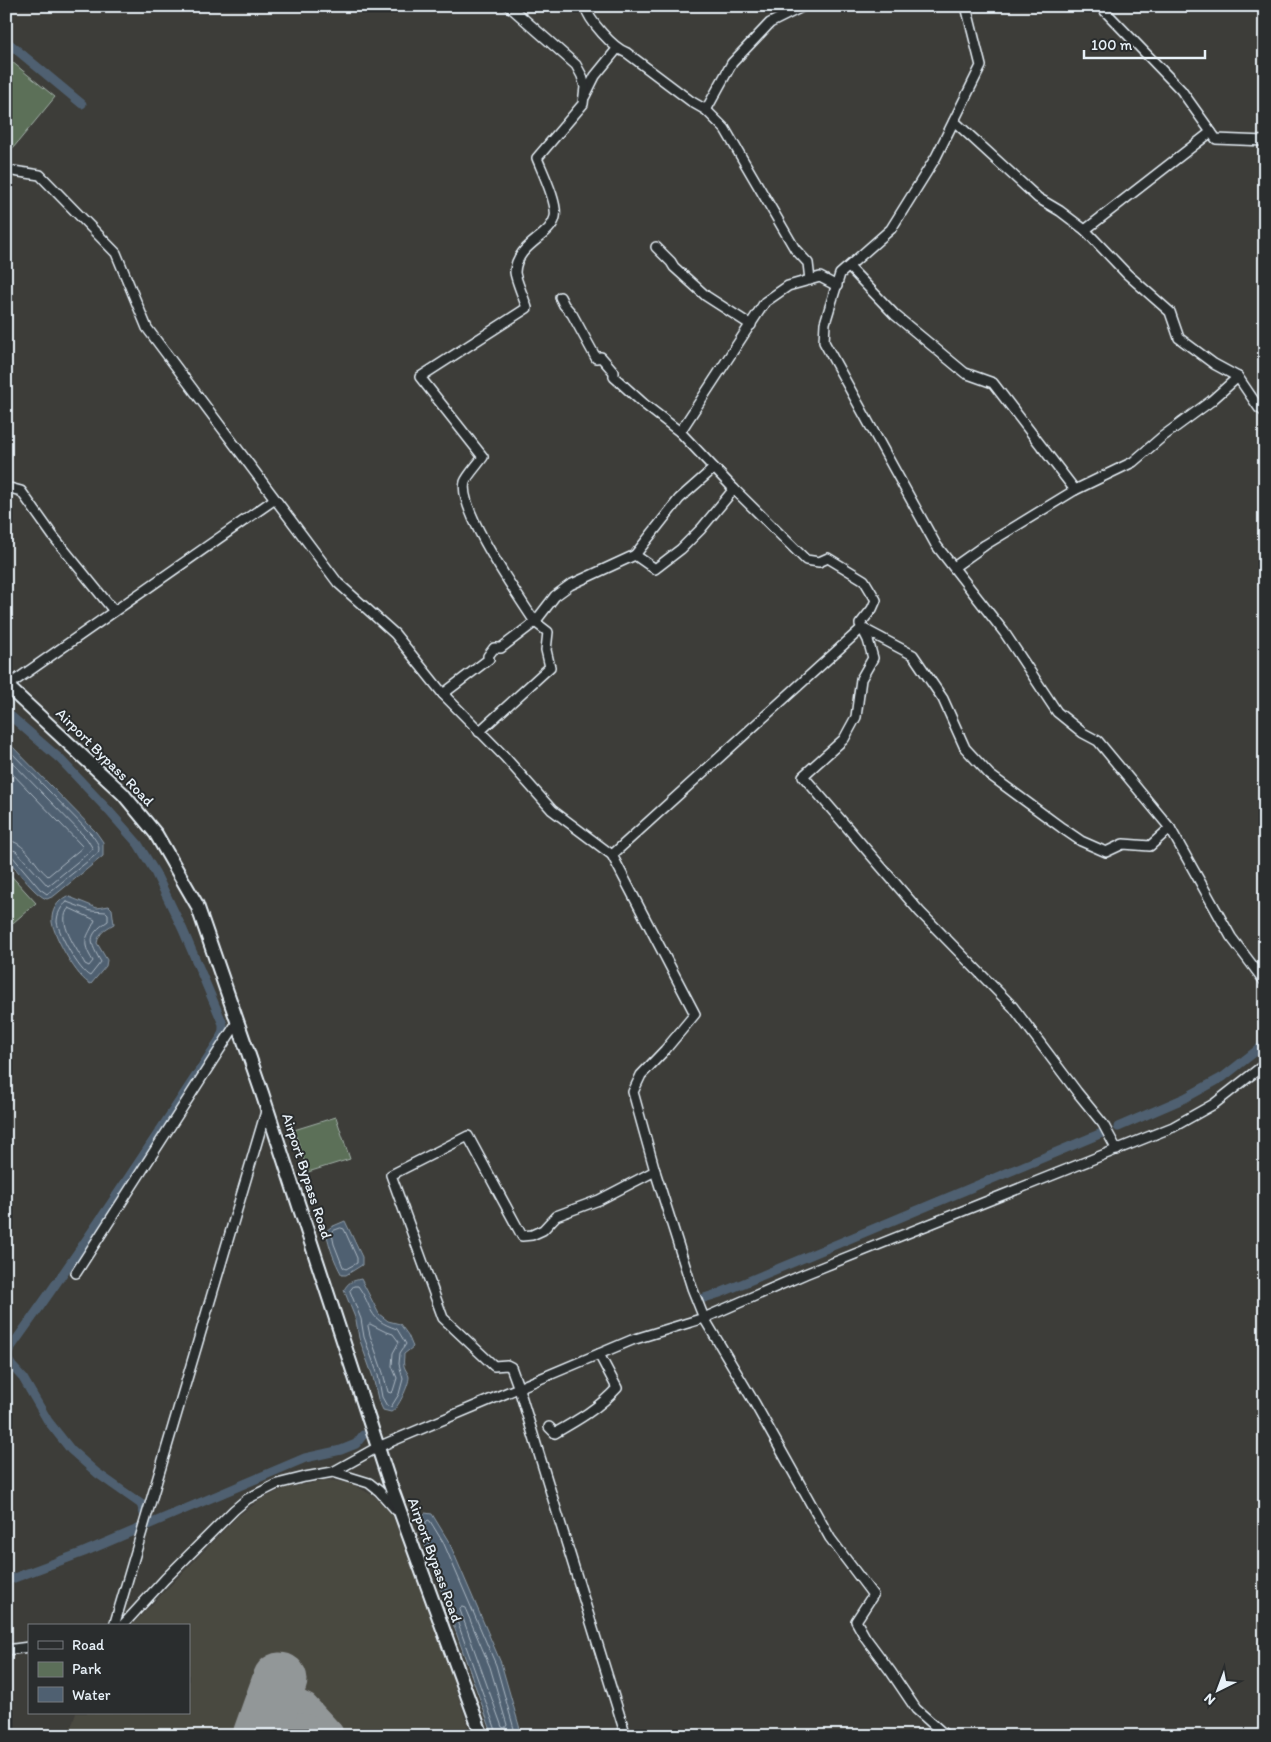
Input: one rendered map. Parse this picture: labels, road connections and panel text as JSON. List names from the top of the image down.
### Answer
{
  "streets": {
    "street": ["Airport Bypass Road"]
  },
  "legend": ["Road", "Park", "Water"],
  "scale_bar": "100 m",
  "north": "bottom left"
}
